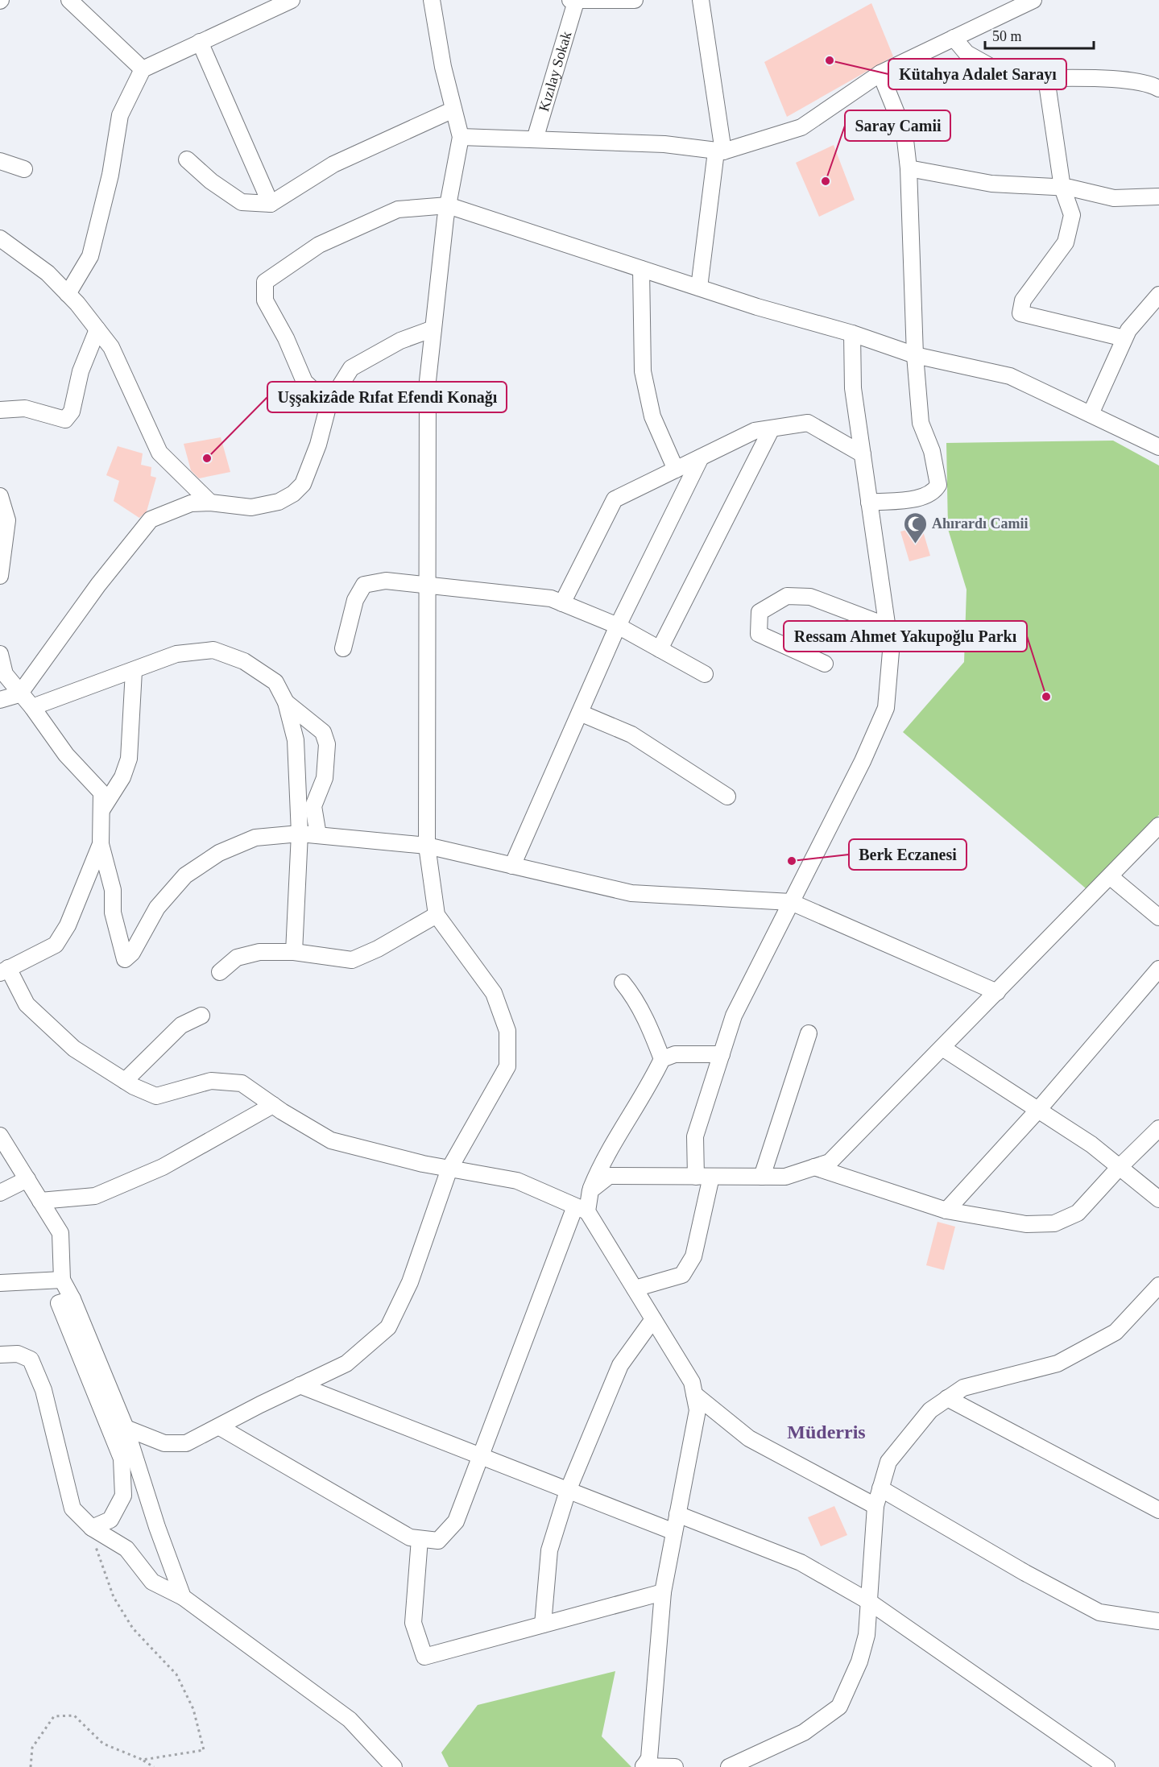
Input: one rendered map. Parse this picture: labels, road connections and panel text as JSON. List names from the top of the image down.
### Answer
{
  "streets": {
    "street": ["Kızılay Sokak"]
  },
  "districts": ["Müderris"],
  "places": {
    "other": [
      "Kütahya Adalet Sarayı",
      "Saray Camii",
      "Uşşakizâde Rıfat Efendi Konağı",
      "Ressam Ahmet Yakupoğlu Parkı",
      "Berk Eczanesi"
    ],
    "mosque": ["Ahırardı Camii"]
  },
  "scale_bar": "50 m"
}
